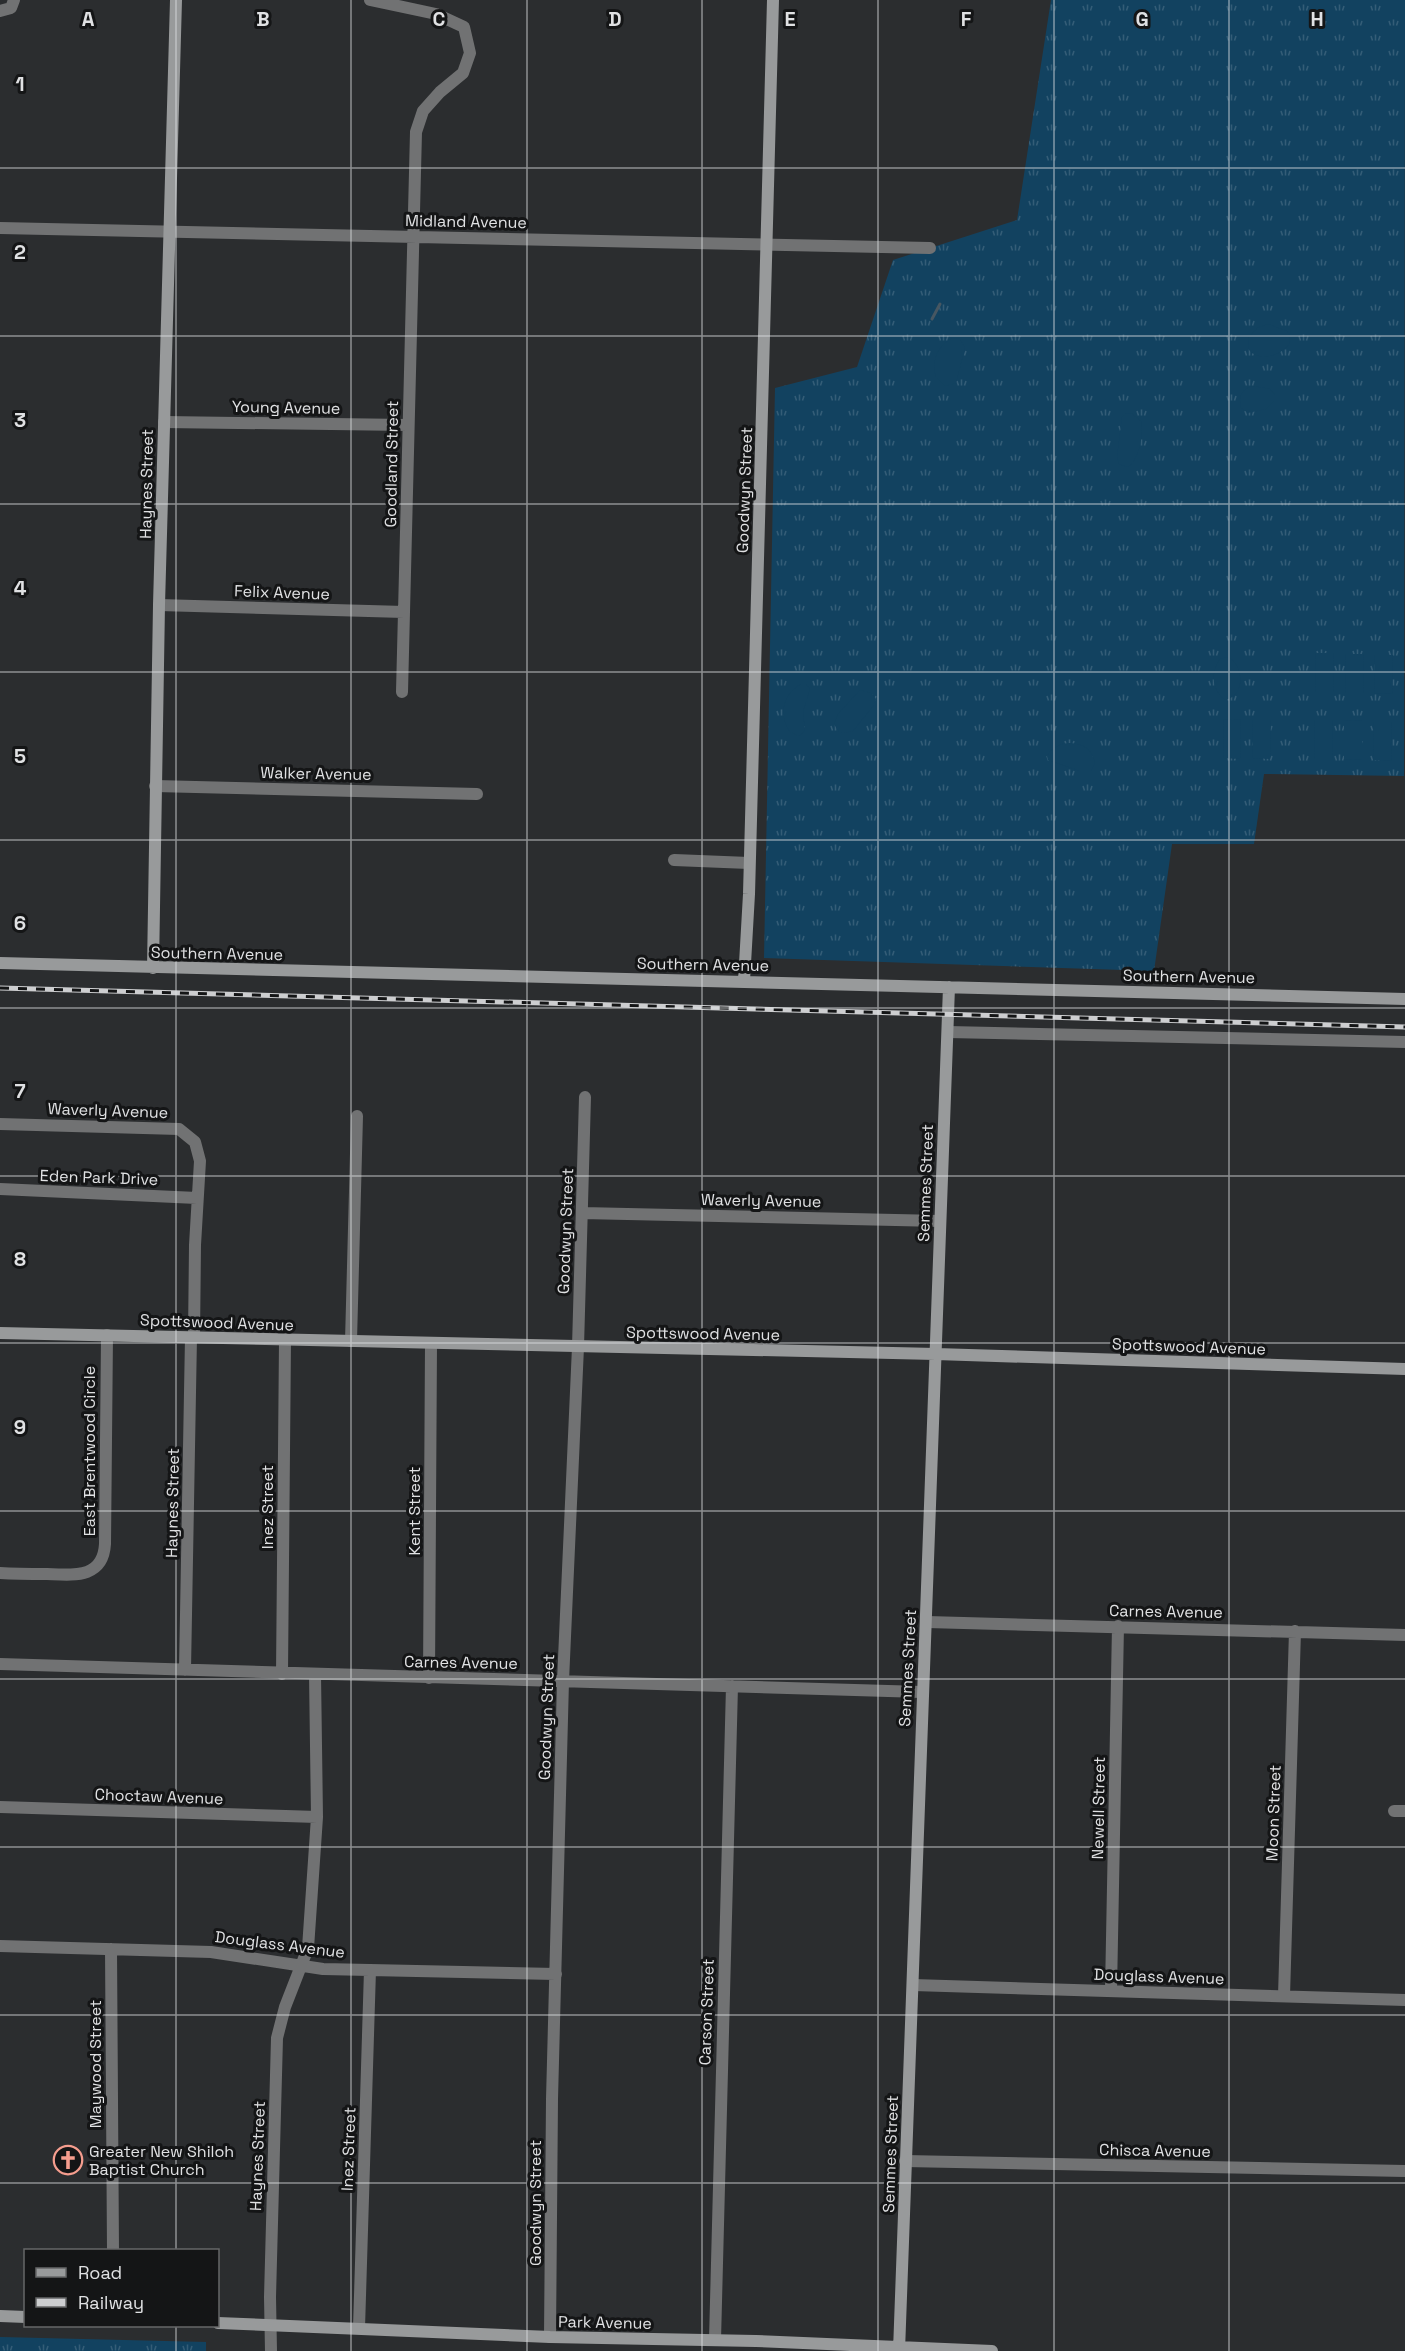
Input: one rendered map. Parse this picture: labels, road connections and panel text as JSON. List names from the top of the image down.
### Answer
{
  "streets": {
    "main road": [
      "Haynes Street",
      "Goodwyn Street",
      "Southern Avenue",
      "Semmes Street",
      "Spottswood Avenue",
      "Park Avenue"
    ],
    "street": [
      "Midland Avenue",
      "Young Avenue",
      "Goodland Street",
      "Felix Avenue",
      "Walker Avenue",
      "Waverly Avenue",
      "Eden Park Drive",
      "East Brentwood Circle",
      "Inez Street",
      "Kent Street",
      "Carnes Avenue",
      "Choctaw Avenue",
      "Newell Street",
      "Moon Street",
      "Douglass Avenue",
      "Carson Street",
      "Maywood Street",
      "Chisca Avenue"
    ]
  },
  "crossings": [
    ["Midland Avenue", "Goodland Street"],
    ["Midland Avenue", "Haynes Street"],
    ["Midland Avenue", "Goodwyn Street"],
    ["Young Avenue", "Goodland Street"],
    ["Young Avenue", "Haynes Street"],
    ["Goodland Street", "Felix Avenue"],
    ["Haynes Street", "Felix Avenue"],
    ["Haynes Street", "Walker Avenue"],
    ["Haynes Street", "Southern Avenue"],
    ["Haynes Street", "Waverly Avenue"],
    ["Haynes Street", "Eden Park Drive"],
    ["Haynes Street", "Spottswood Avenue"],
    ["Haynes Street", "Carnes Avenue"],
    ["Haynes Street", "Douglass Avenue"],
    ["Haynes Street", "Park Avenue"],
    ["Goodwyn Street", "Southern Avenue"],
    ["Goodwyn Street", "Waverly Avenue"],
    ["Goodwyn Street", "Spottswood Avenue"],
    ["Goodwyn Street", "Carnes Avenue"],
    ["Goodwyn Street", "Douglass Avenue"],
    ["Goodwyn Street", "Park Avenue"],
    ["Southern Avenue", "Semmes Street"],
    ["Waverly Avenue", "Semmes Street"],
    ["Semmes Street", "Spottswood Avenue"],
    ["Semmes Street", "Carnes Avenue"],
    ["Semmes Street", "Douglass Avenue"],
    ["Semmes Street", "Chisca Avenue"],
    ["Semmes Street", "Park Avenue"],
    ["Spottswood Avenue", "East Brentwood Circle"],
    ["Spottswood Avenue", "Inez Street"],
    ["Spottswood Avenue", "Kent Street"],
    ["Inez Street", "Carnes Avenue"],
    ["Inez Street", "Douglass Avenue"],
    ["Inez Street", "Park Avenue"],
    ["Kent Street", "Carnes Avenue"],
    ["Carnes Avenue", "Newell Street"],
    ["Carnes Avenue", "Moon Street"],
    ["Carnes Avenue", "Carson Street"],
    ["Newell Street", "Douglass Avenue"],
    ["Moon Street", "Douglass Avenue"],
    ["Douglass Avenue", "Maywood Street"],
    ["Carson Street", "Park Avenue"]
  ],
  "places": {
    "church": ["Greater New Shiloh Baptist Church"]
  },
  "legend": ["Road", "Railway"],
  "grid": {
    "columns": [
      "A",
      "B",
      "C",
      "D",
      "E",
      "F",
      "G",
      "H"
    ],
    "rows": [
      "1",
      "2",
      "3",
      "4",
      "5",
      "6",
      "7",
      "8",
      "9"
    ]
  }
}
